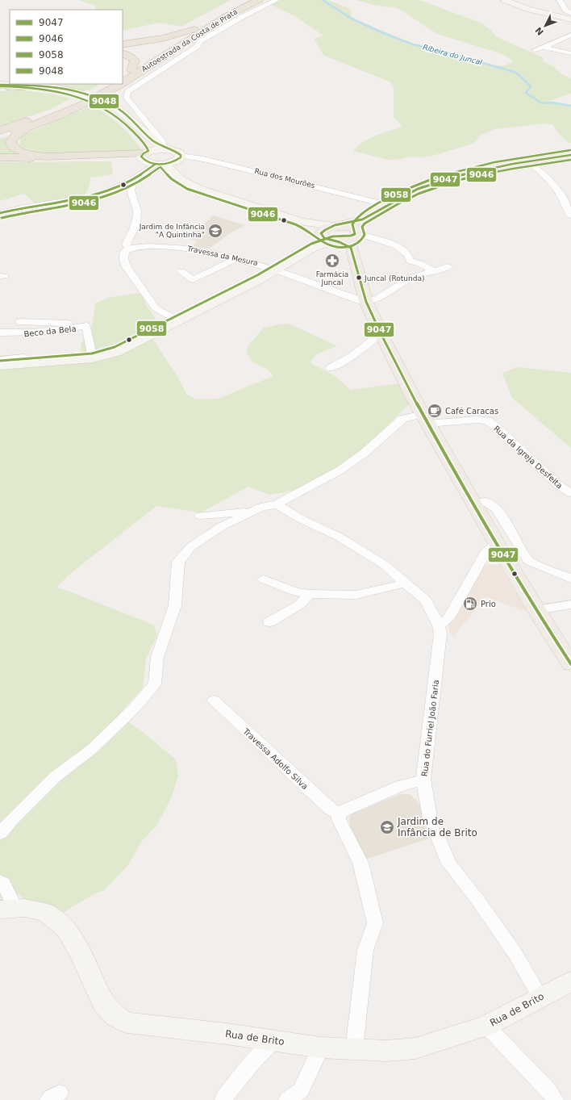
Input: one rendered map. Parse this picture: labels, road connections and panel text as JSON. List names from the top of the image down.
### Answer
{
  "streets": {
    "highway": ["Autoestrada da Costa de Prata"],
    "street": [
      "Rua dos Mourões",
      "Travessa da Mesura",
      "Beco da Bela",
      "Rua da Igreja Desfeita",
      "Rua do Furriel João Faria",
      "Travessa Adolfo Silva",
      "Rua de Brito"
    ]
  },
  "crossings": [
    ["Rua do Furriel João Faria", "Rua de Brito"]
  ],
  "water": ["Ribeira do Juncal"],
  "places": {
    "school or university": ["Jardim de Infância \"A Quintinha\"", "Jardim de Infância de Brito"],
    "pharmacy": ["Farmácia Juncal"],
    "other": ["Juncal (Rotunda)"],
    "cafe": ["Café Caracas"],
    "fuel station": ["Prio"]
  },
  "lines": [
    "transit line 9048",
    "transit line 9058",
    "transit line 9047",
    "transit line 9046"
  ],
  "legend": [
    "9047",
    "9046",
    "9058",
    "9048"
  ],
  "north": "bottom left"
}
